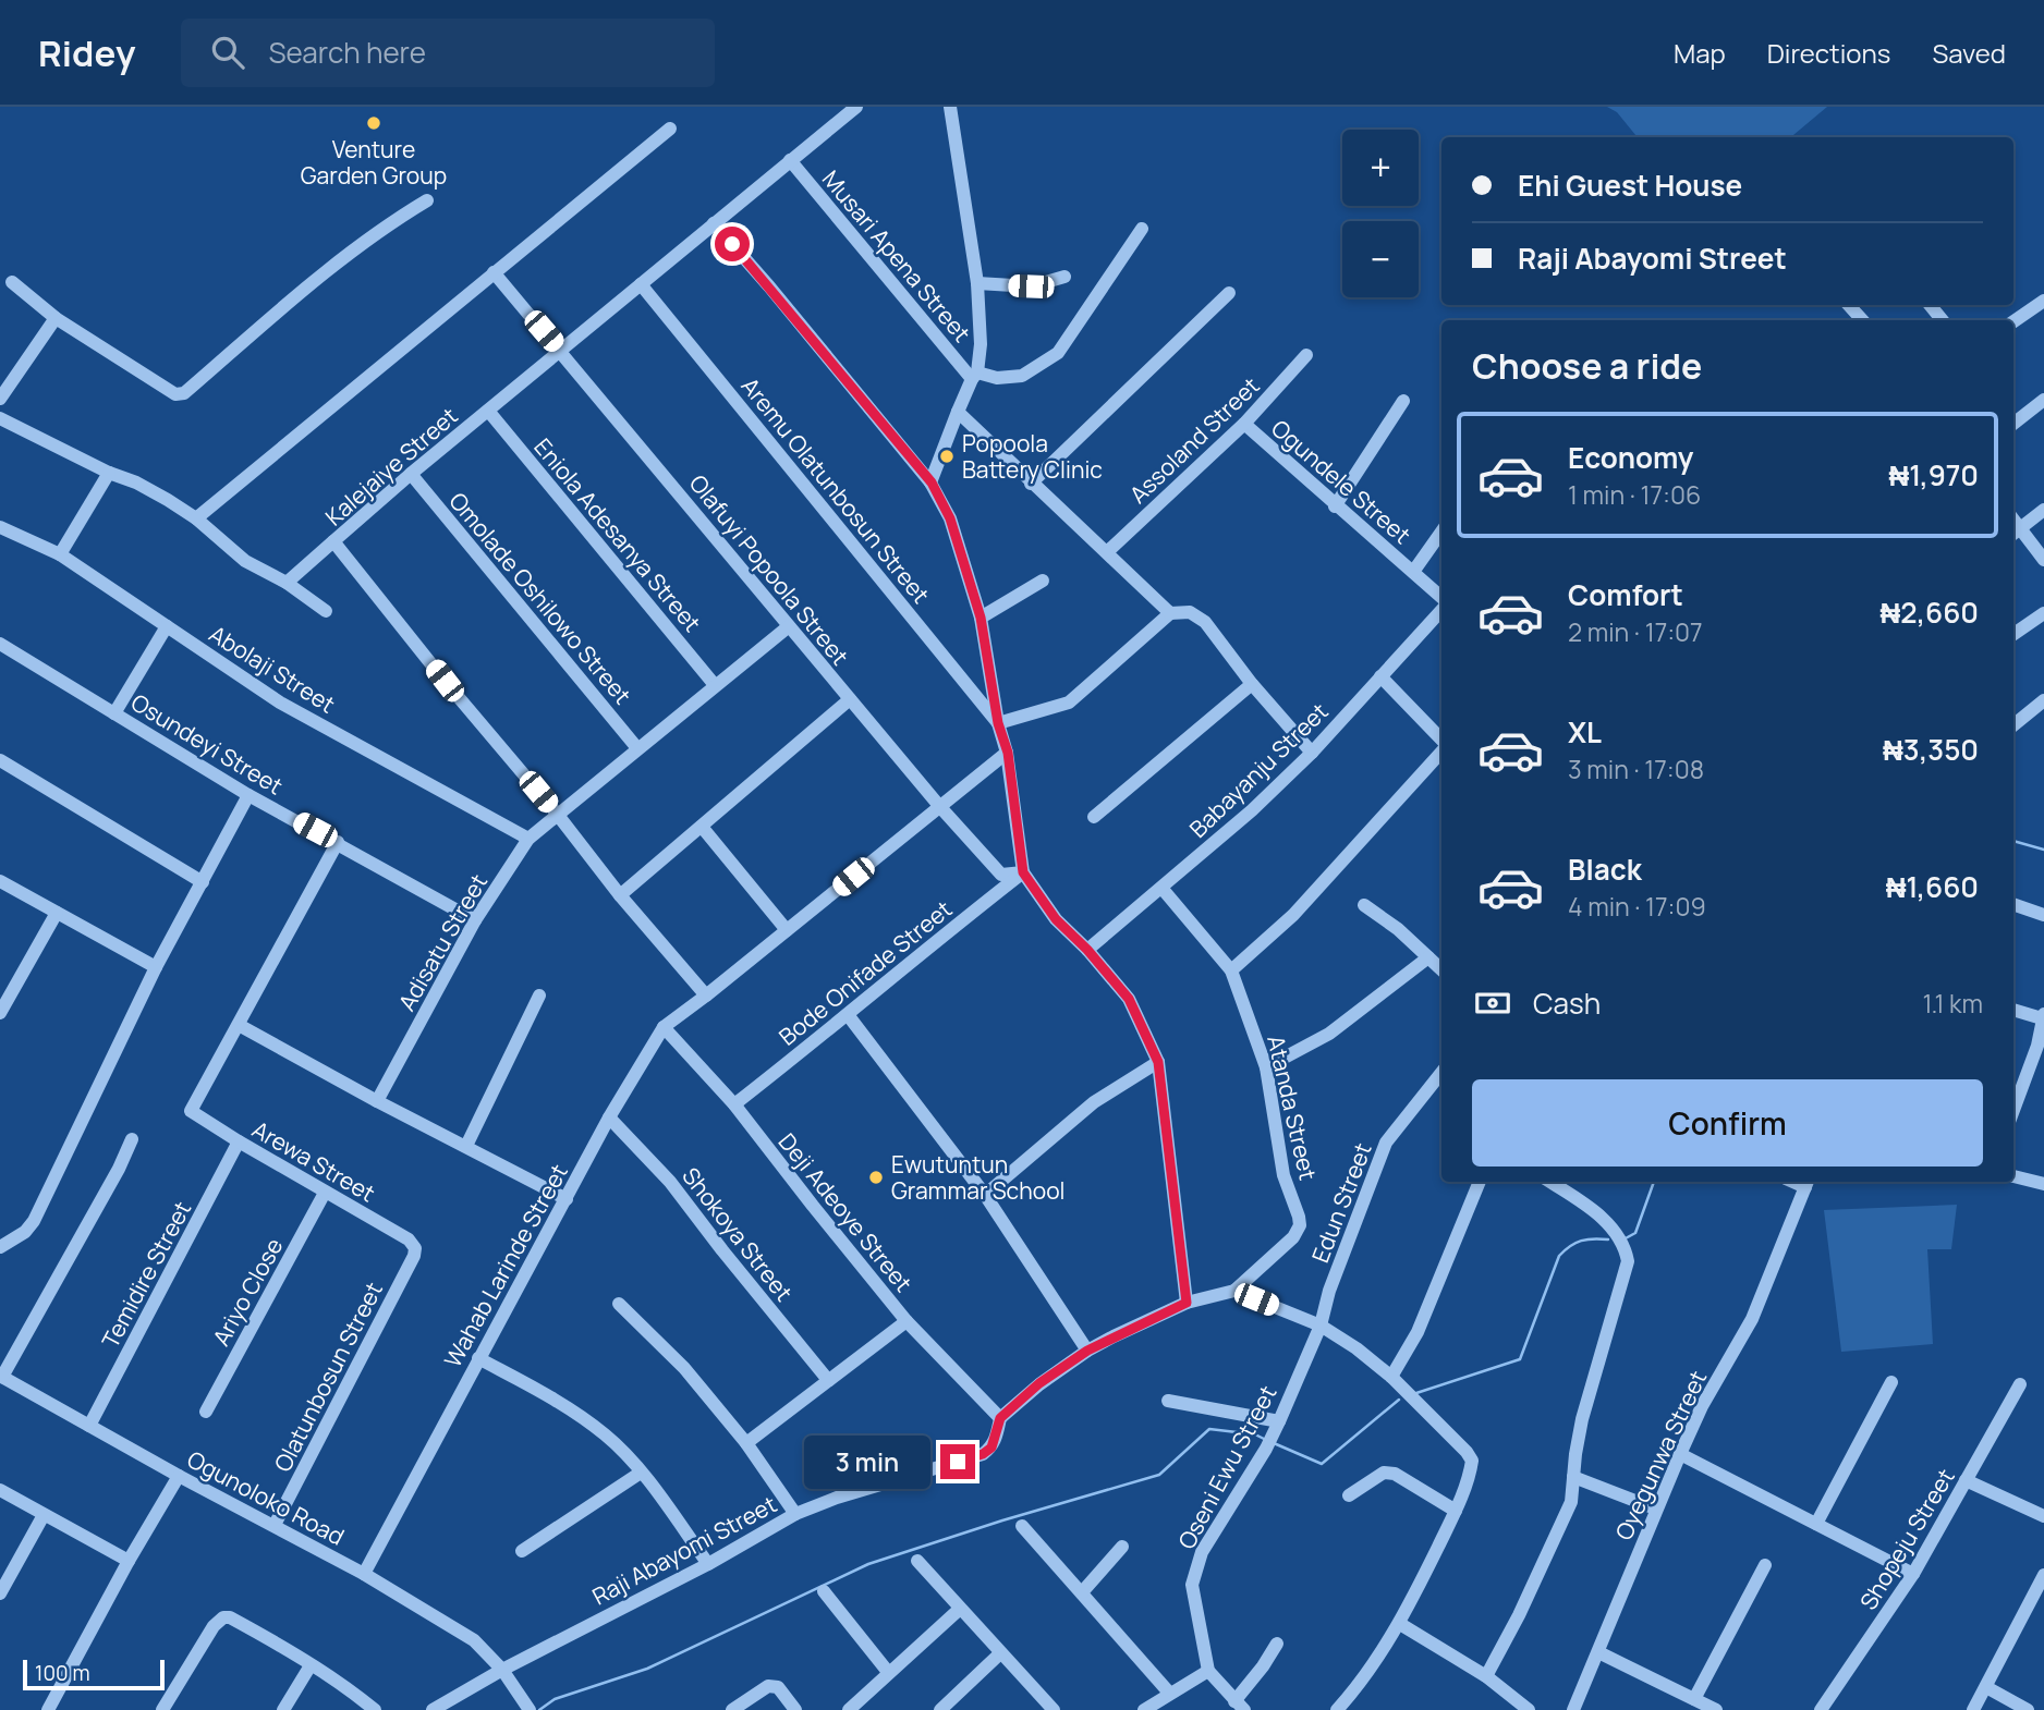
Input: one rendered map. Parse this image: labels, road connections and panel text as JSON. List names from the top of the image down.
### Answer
{
  "streets": {
    "street": [
      "Musari Apena Street",
      "Assoland Street",
      "Kalejaiye Street",
      "Ogundele Street",
      "Aremu Olatunbosun Street",
      "Eniola Adesanya Street",
      "Olafuyi Popoola Street",
      "Omolade Oshilowo Street",
      "Abolaji Street",
      "Osundeyi Street",
      "Babayanju Street",
      "Adisatu Street",
      "Bode Onifade Street",
      "Atanda Street",
      "Arewa Street",
      "Edun Street",
      "Deji Adeoye Street",
      "Shokoya Street",
      "Wahab Larinde Street",
      "Temidire Street",
      "Ariyo Close",
      "Olatunbosun Street",
      "Oyegunwa Street",
      "Oseni Ewu Street",
      "Ogunoloko Road",
      "Shopeju Street",
      "Raji Abayomi Street"
    ]
  },
  "crossings": [
    ["Musari Apena Street", "Kalejaiye Street"],
    ["Assoland Street", "Ogundele Street"],
    ["Kalejaiye Street", "Aremu Olatunbosun Street"],
    ["Kalejaiye Street", "Eniola Adesanya Street"],
    ["Kalejaiye Street", "Olafuyi Popoola Street"],
    ["Kalejaiye Street", "Omolade Oshilowo Street"],
    ["Kalejaiye Street", "Adisatu Street"],
    ["Kalejaiye Street", "Wahab Larinde Street"],
    ["Eniola Adesanya Street", "Adisatu Street"],
    ["Olafuyi Popoola Street", "Adisatu Street"],
    ["Olafuyi Popoola Street", "Bode Onifade Street"],
    ["Olafuyi Popoola Street", "Wahab Larinde Street"],
    ["Omolade Oshilowo Street", "Adisatu Street"],
    ["Abolaji Street", "Adisatu Street"],
    ["Osundeyi Street", "Adisatu Street"],
    ["Babayanju Street", "Atanda Street"],
    ["Bode Onifade Street", "Deji Adeoye Street"],
    ["Arewa Street", "Temidire Street"],
    ["Arewa Street", "Ariyo Close"],
    ["Arewa Street", "Olatunbosun Street"],
    ["Edun Street", "Oseni Ewu Street"],
    ["Deji Adeoye Street", "Wahab Larinde Street"],
    ["Deji Adeoye Street", "Raji Abayomi Street"],
    ["Shokoya Street", "Wahab Larinde Street"],
    ["Wahab Larinde Street", "Ogunoloko Road"],
    ["Temidire Street", "Ogunoloko Road"],
    ["Olatunbosun Street", "Ogunoloko Road"],
    ["Ogunoloko Road", "Raji Abayomi Street"]
  ],
  "places": ["Venture Garden Group", "Popoola Battery Clinic", "Ewutuntun Grammar School"],
  "scale_bar": "100 m",
  "page": {
    "header": "Ridey",
    "search": "Search here",
    "nav": ["Map", "Directions", "Saved"],
    "map_buttons": ["+", "−"],
    "banner": ["Ehi Guest House", "Raji Abayomi Street"],
    "heading": "Choose a ride",
    "list": [
      {
        "name": "Economy",
        "note": "1 min · 17:06",
        "value": "₦1,970"
      },
      {
        "name": "Comfort",
        "note": "2 min · 17:07",
        "value": "₦2,660"
      },
      {
        "name": "XL",
        "note": "3 min · 17:08",
        "value": "₦3,350"
      },
      {
        "name": "Black",
        "note": "4 min · 17:09",
        "value": "₦1,660"
      }
    ],
    "pay": ["Cash", "1.1 km"],
    "buttons": "Confirm",
    "bubble": "3 min",
    "scale": "100 m"
  }
}
